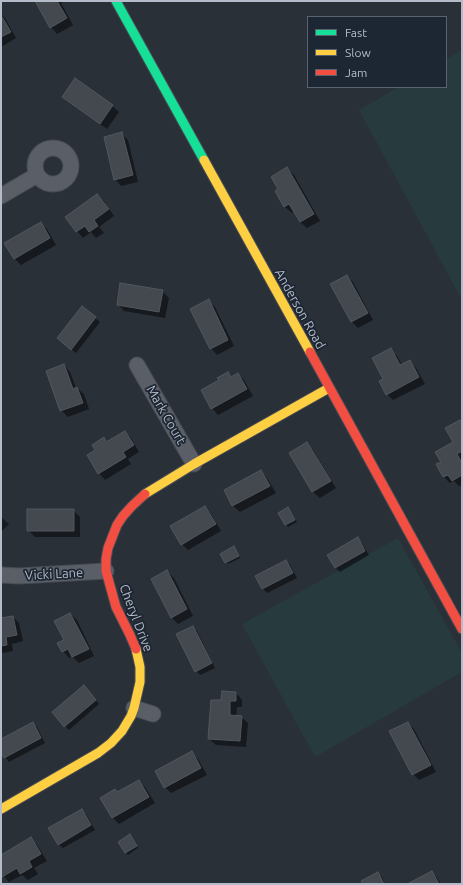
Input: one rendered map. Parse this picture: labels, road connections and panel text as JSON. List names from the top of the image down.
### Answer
{
  "streets": {
    "street": [
      "Anderson Road",
      "Mark Court",
      "Vicki Lane",
      "Cheryl Drive"
    ]
  },
  "crossings": [
    ["Anderson Road", "Cheryl Drive"],
    ["Mark Court", "Cheryl Drive"],
    ["Vicki Lane", "Cheryl Drive"]
  ],
  "legend": ["Fast", "Slow", "Jam"]
}
